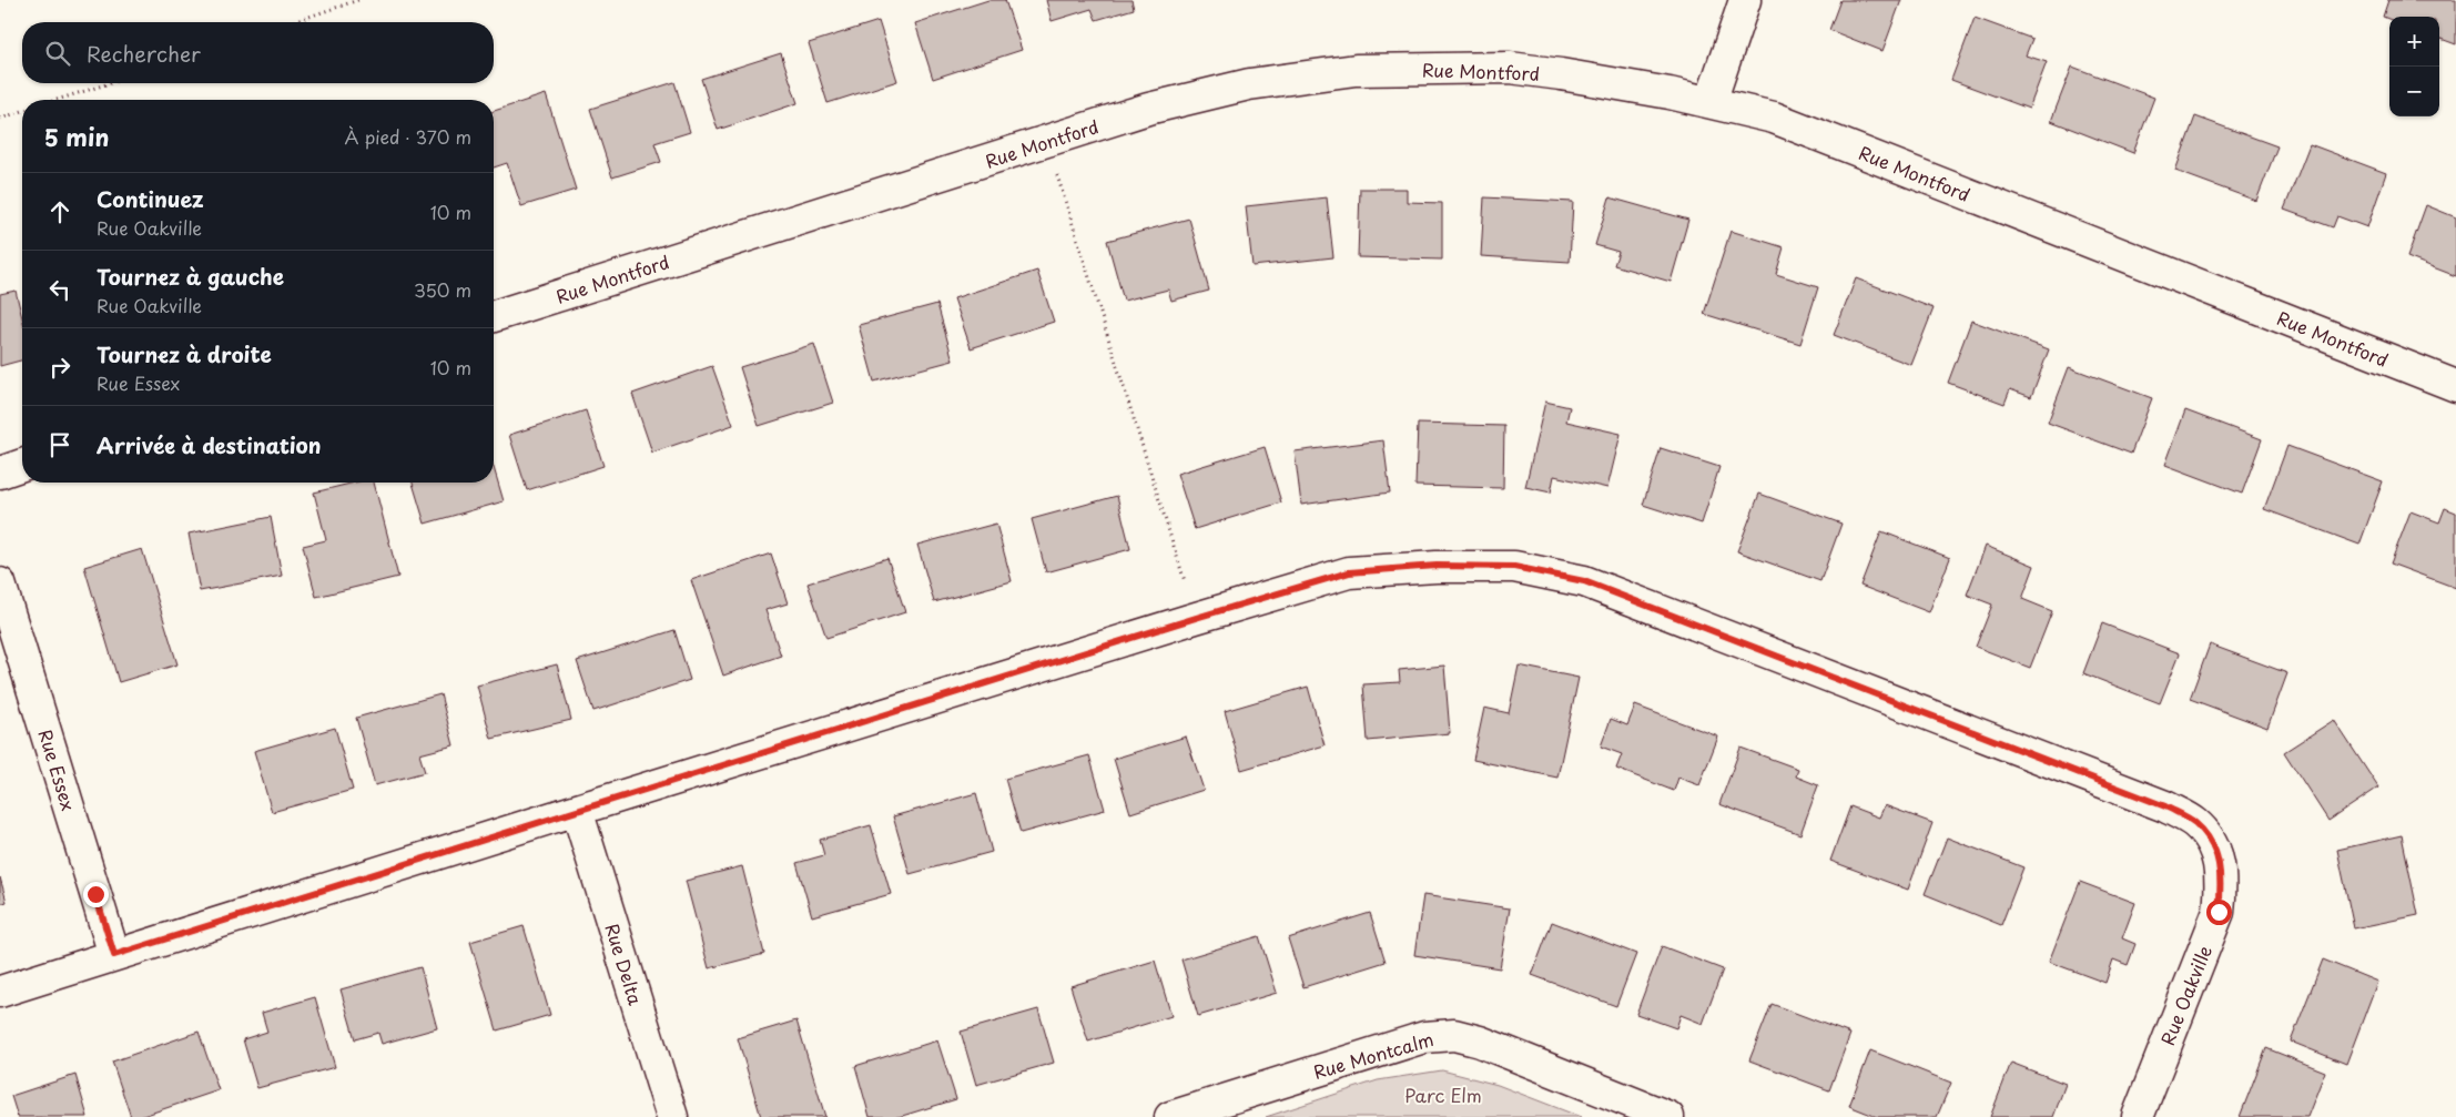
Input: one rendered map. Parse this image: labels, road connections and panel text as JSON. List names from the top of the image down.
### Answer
{
  "streets": {
    "street": [
      "Rue Montford",
      "Rue Essex",
      "Rue Delta",
      "Rue Oakville",
      "Rue Montcalm"
    ]
  },
  "crossings": [
    ["Rue Essex", "Rue Oakville"],
    ["Rue Delta", "Rue Oakville"]
  ],
  "parks": ["Parc Elm"],
  "page": {
    "map_buttons": ["+", "−"],
    "search": "Rechercher",
    "heading": ["5 min", "À pied · 370 m"],
    "list": [
      ["Continuez", "Rue Oakville", "10 m"],
      ["Tournez à gauche", "Rue Oakville", "350 m"],
      ["Tournez à droite", "Rue Essex", "10 m"],
      "Arrivée à destination"
    ]
  }
}
